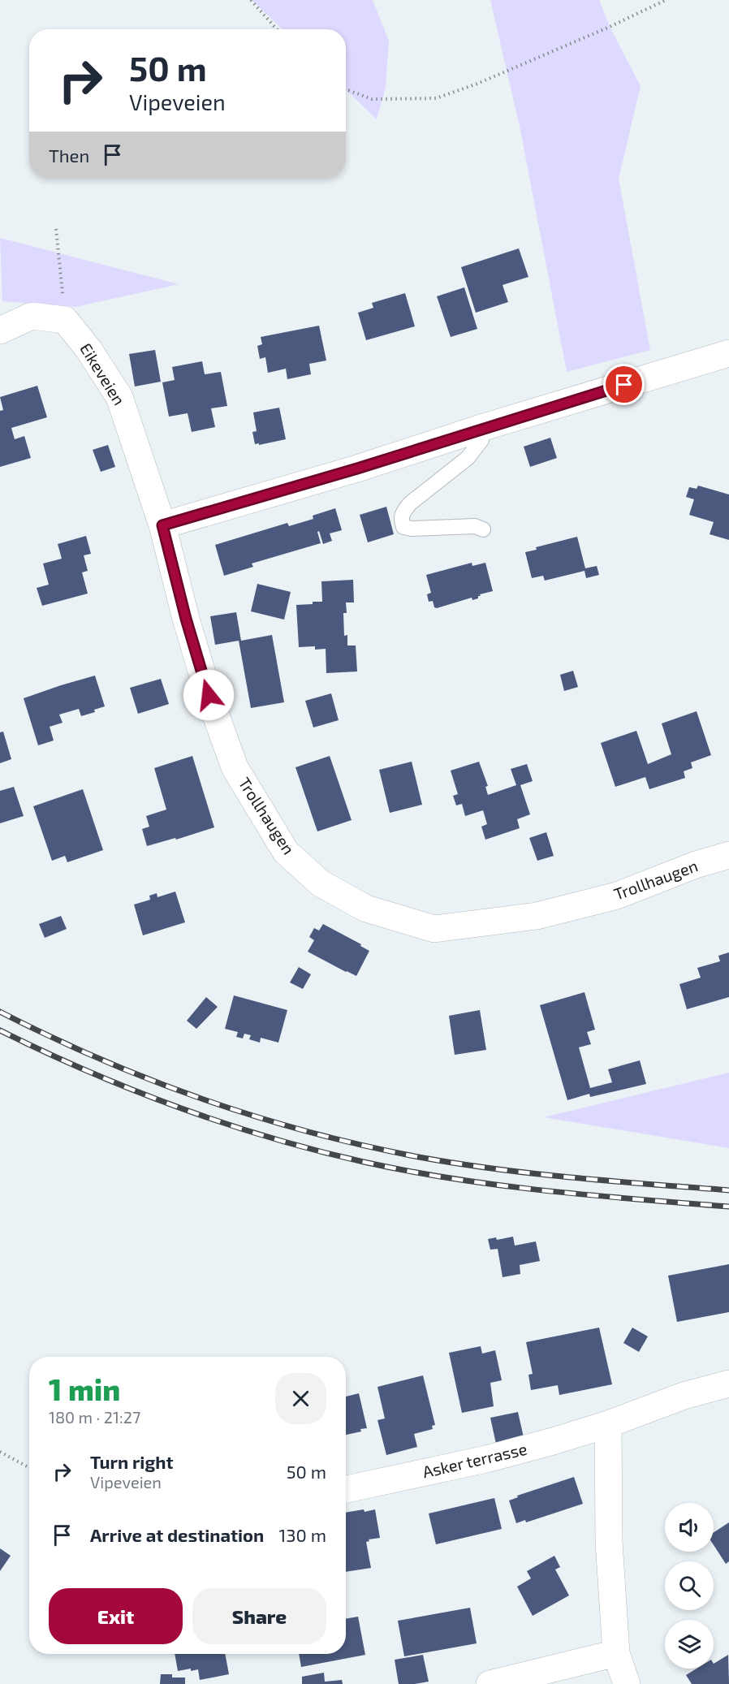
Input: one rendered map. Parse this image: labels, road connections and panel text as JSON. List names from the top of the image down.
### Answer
{
  "streets": {
    "street": ["Eikeveien", "Trollhaugen", "Asker terrasse"]
  },
  "crossings": [
    ["Eikeveien", "Trollhaugen"]
  ],
  "page": {
    "turn": ["50 m", "Vipeveien"],
    "then": "Then",
    "heading": ["1 min", "180 m · 21:27"],
    "list": [
      {
        "name": "Turn right",
        "note": "Vipeveien",
        "value": "50 m"
      },
      {
        "name": "Arrive at destination",
        "value": "130 m"
      }
    ],
    "buttons": ["Exit", "Share"]
  }
}
